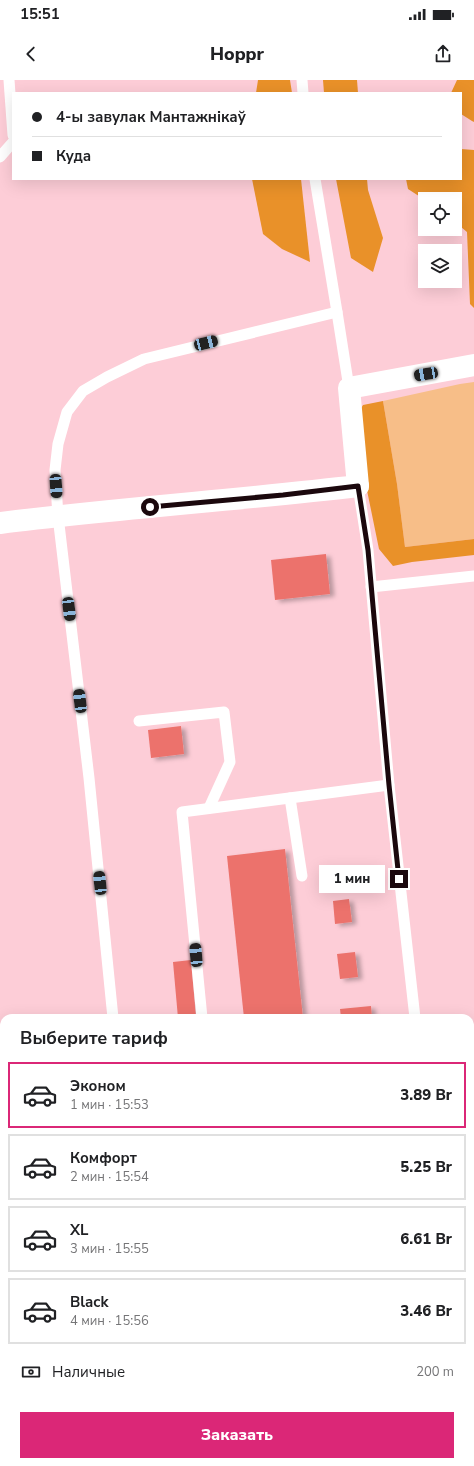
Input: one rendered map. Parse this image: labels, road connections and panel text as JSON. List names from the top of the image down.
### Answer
{
  "page": {
    "status": "15:51",
    "header": "Hoppr",
    "banner": ["4-ы завулак Мантажнікаў", "Куда"],
    "bubble": "1 мин",
    "heading": "Выберите тариф",
    "list": [
      {
        "name": "Эконом",
        "note": "1 мин · 15:53",
        "value": "3.89 Br"
      },
      {
        "name": "Комфорт",
        "note": "2 мин · 15:54",
        "value": "5.25 Br"
      },
      {
        "name": "XL",
        "note": "3 мин · 15:55",
        "value": "6.61 Br"
      },
      {
        "name": "Black",
        "note": "4 мин · 15:56",
        "value": "3.46 Br"
      }
    ],
    "pay": ["Наличные", "200 m"],
    "buttons": "Заказать"
  }
}
